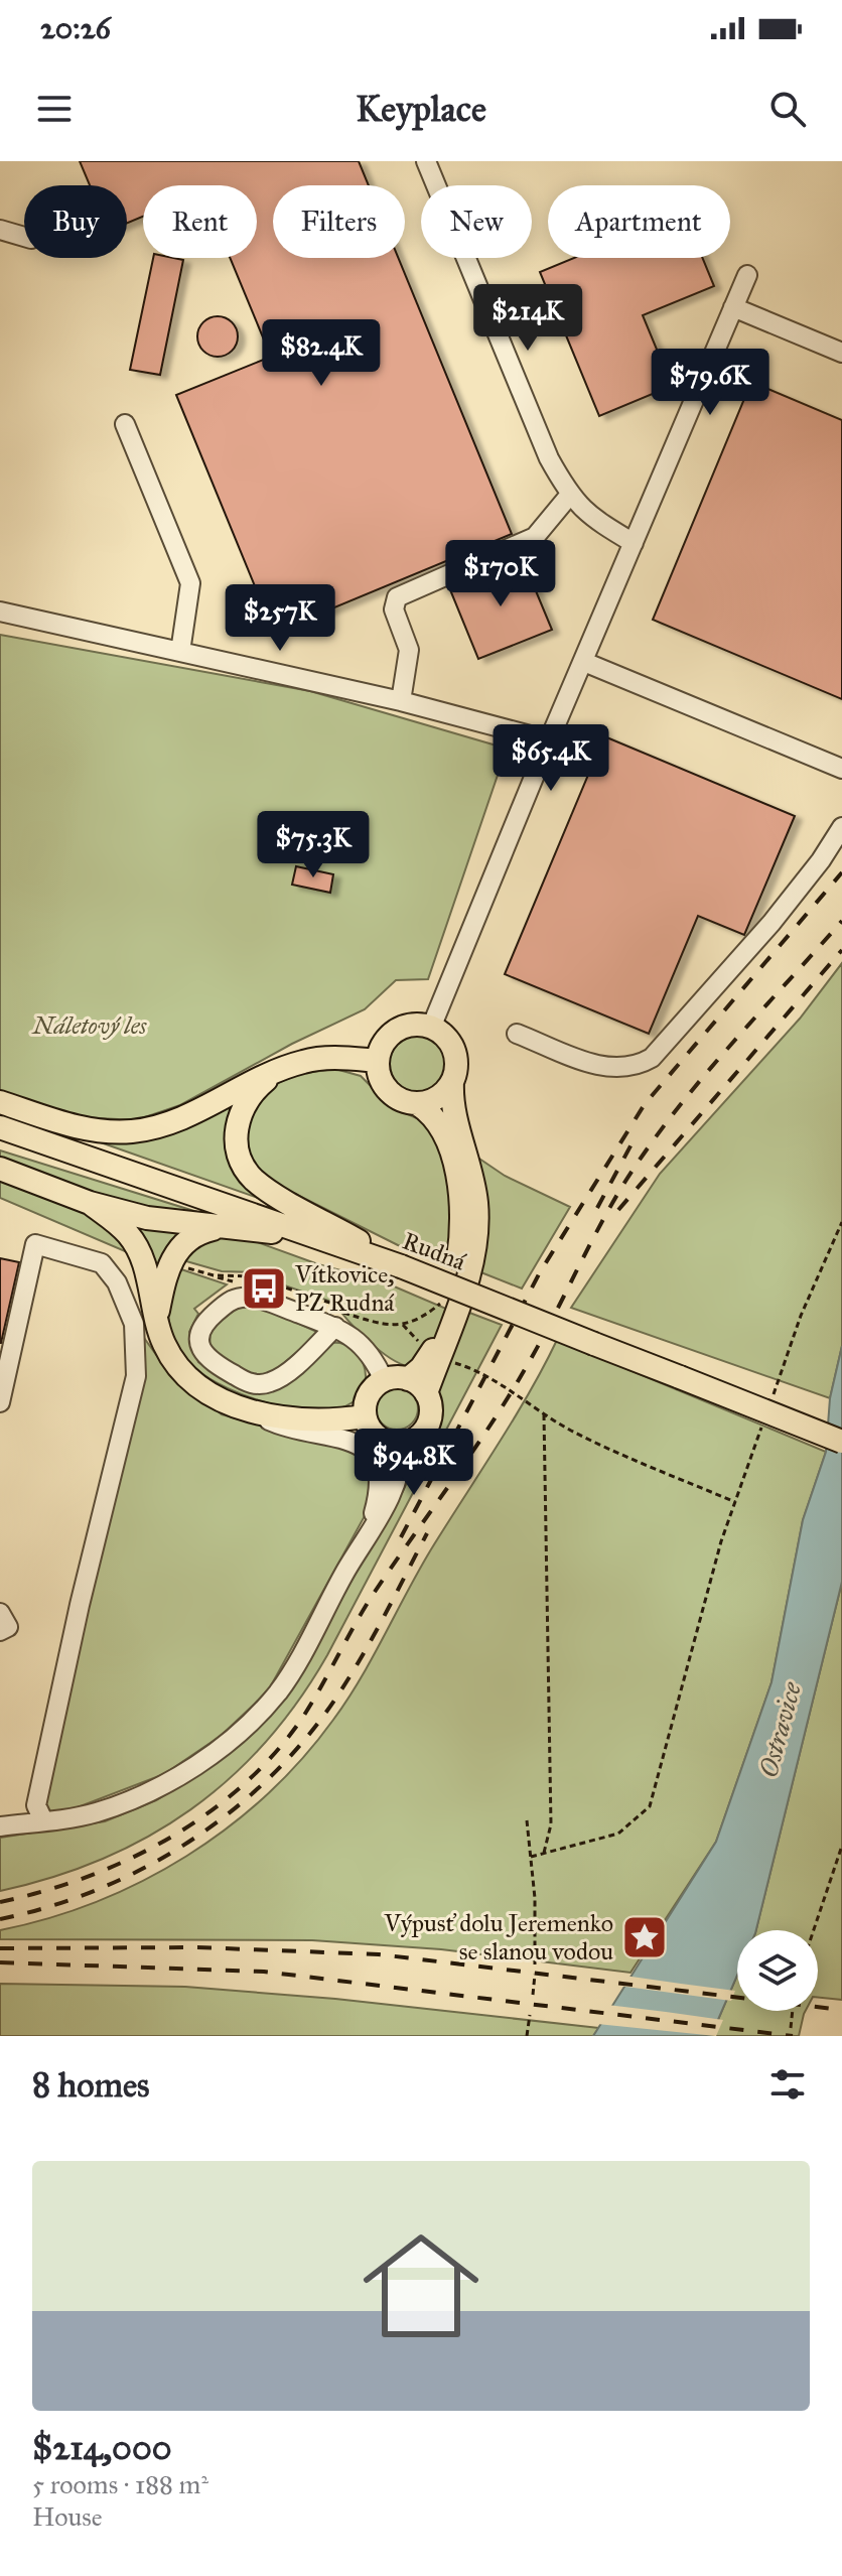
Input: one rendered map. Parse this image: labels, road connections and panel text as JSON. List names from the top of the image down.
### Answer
{
  "streets": {
    "main road": ["Rudná"]
  },
  "water": ["Ostravice"],
  "parks": ["Náletový les"],
  "places": {
    "bus stop": ["Vítkovice, PZ Rudná"],
    "place": ["Výpusť dolu Jeremenko se slanou vodou"]
  },
  "page": {
    "status": "20:26",
    "header": "Keyplace",
    "chip": [
      "Buy",
      "Rent",
      "Filters",
      "New",
      "Apartment"
    ],
    "price": [
      "$214K",
      "$82.4K",
      "$79.6K",
      "$170K",
      "$257K",
      "$65.4K",
      "$75.3K",
      "$94.8K"
    ],
    "heading": "8 homes",
    "list": [
      {
        "name": "$214,000",
        "note": "5 rooms · 188 m² · House"
      }
    ]
  }
}
